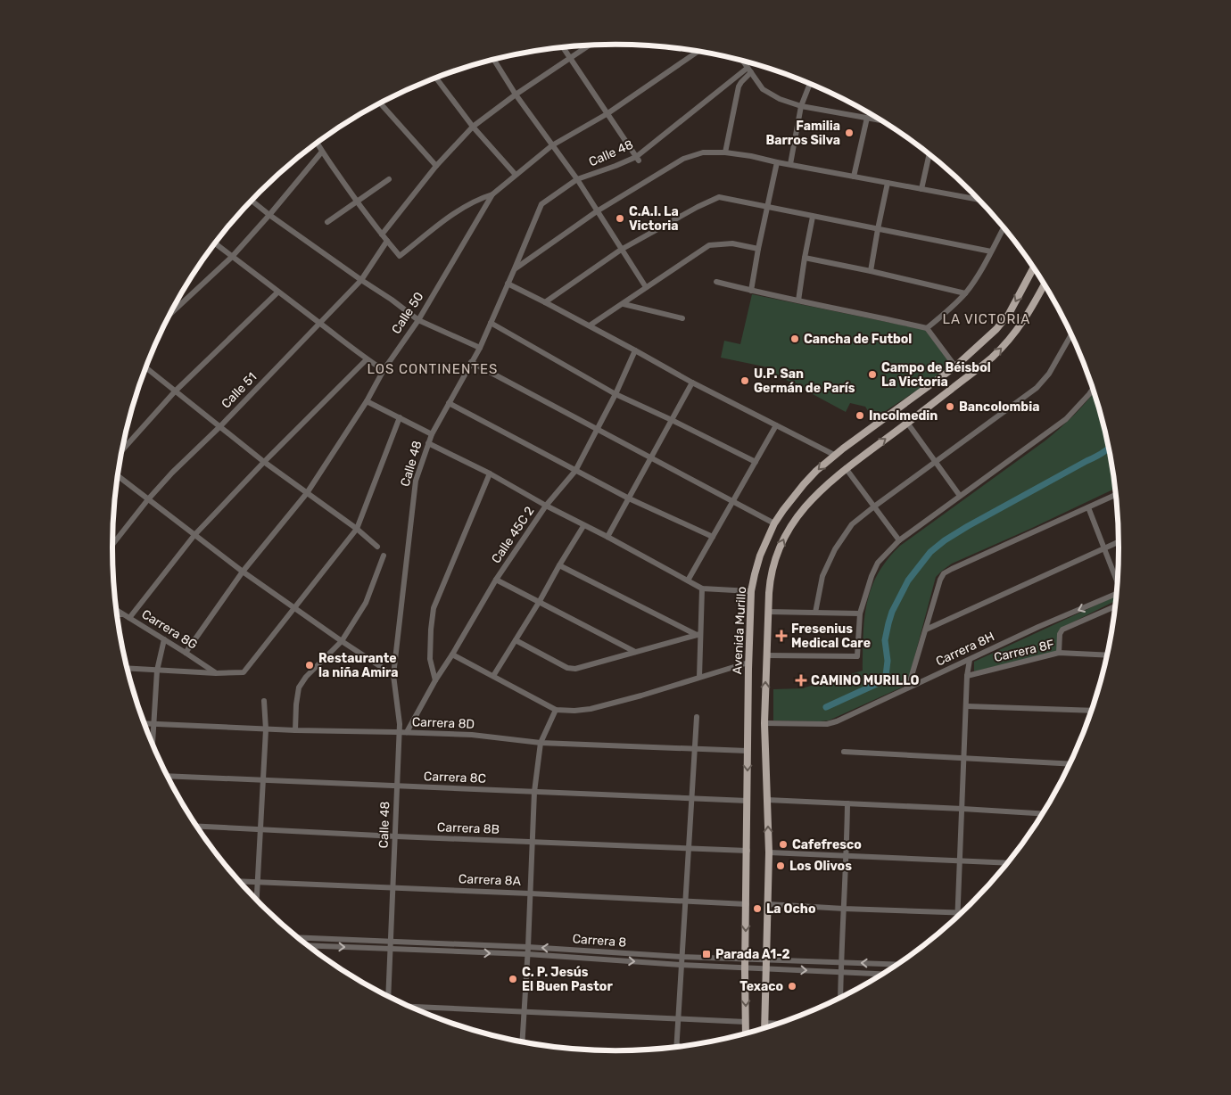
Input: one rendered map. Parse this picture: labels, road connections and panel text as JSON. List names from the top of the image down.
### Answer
{
  "streets": {
    "main road": ["Avenida Murillo"],
    "street": [
      "Calle 48",
      "Calle 50",
      "Calle 51",
      "Calle 45C 2",
      "Carrera 8G",
      "Carrera 8H",
      "Carrera 8F",
      "Carrera 8D",
      "Carrera 8C",
      "Carrera 8B",
      "Carrera 8A",
      "Carrera 8"
    ]
  },
  "crossings": [
    ["Calle 48", "Carrera 8D"],
    ["Calle 48", "Carrera 8C"],
    ["Calle 48", "Carrera 8B"],
    ["Calle 48", "Carrera 8A"],
    ["Calle 48", "Carrera 8"],
    ["Calle 50", "Carrera 8G"],
    ["Calle 45C 2", "Carrera 8D"],
    ["Avenida Murillo", "Carrera 8D"],
    ["Avenida Murillo", "Carrera 8C"],
    ["Avenida Murillo", "Carrera 8B"],
    ["Avenida Murillo", "Carrera 8A"],
    ["Avenida Murillo", "Carrera 8"]
  ],
  "districts": ["LA VICTORIA", "LOS CONTINENTES"],
  "places": {
    "other": [
      "Familia Barros Silva",
      "C.A.I. La Victoria",
      "Cancha de Futbol",
      "Campo de Béisbol La Victoria",
      "U.P. San Germán de París",
      "Bancolombia",
      "Incolmedin",
      "Restaurante la niña Amira",
      "Cafefresco",
      "Los Olivos",
      "La Ocho",
      "C. P. Jesús El Buen Pastor",
      "Texaco"
    ],
    "health": ["Fresenius Medical Care", "CAMINO MURILLO"],
    "transit": ["Parada A1-2"]
  }
}
